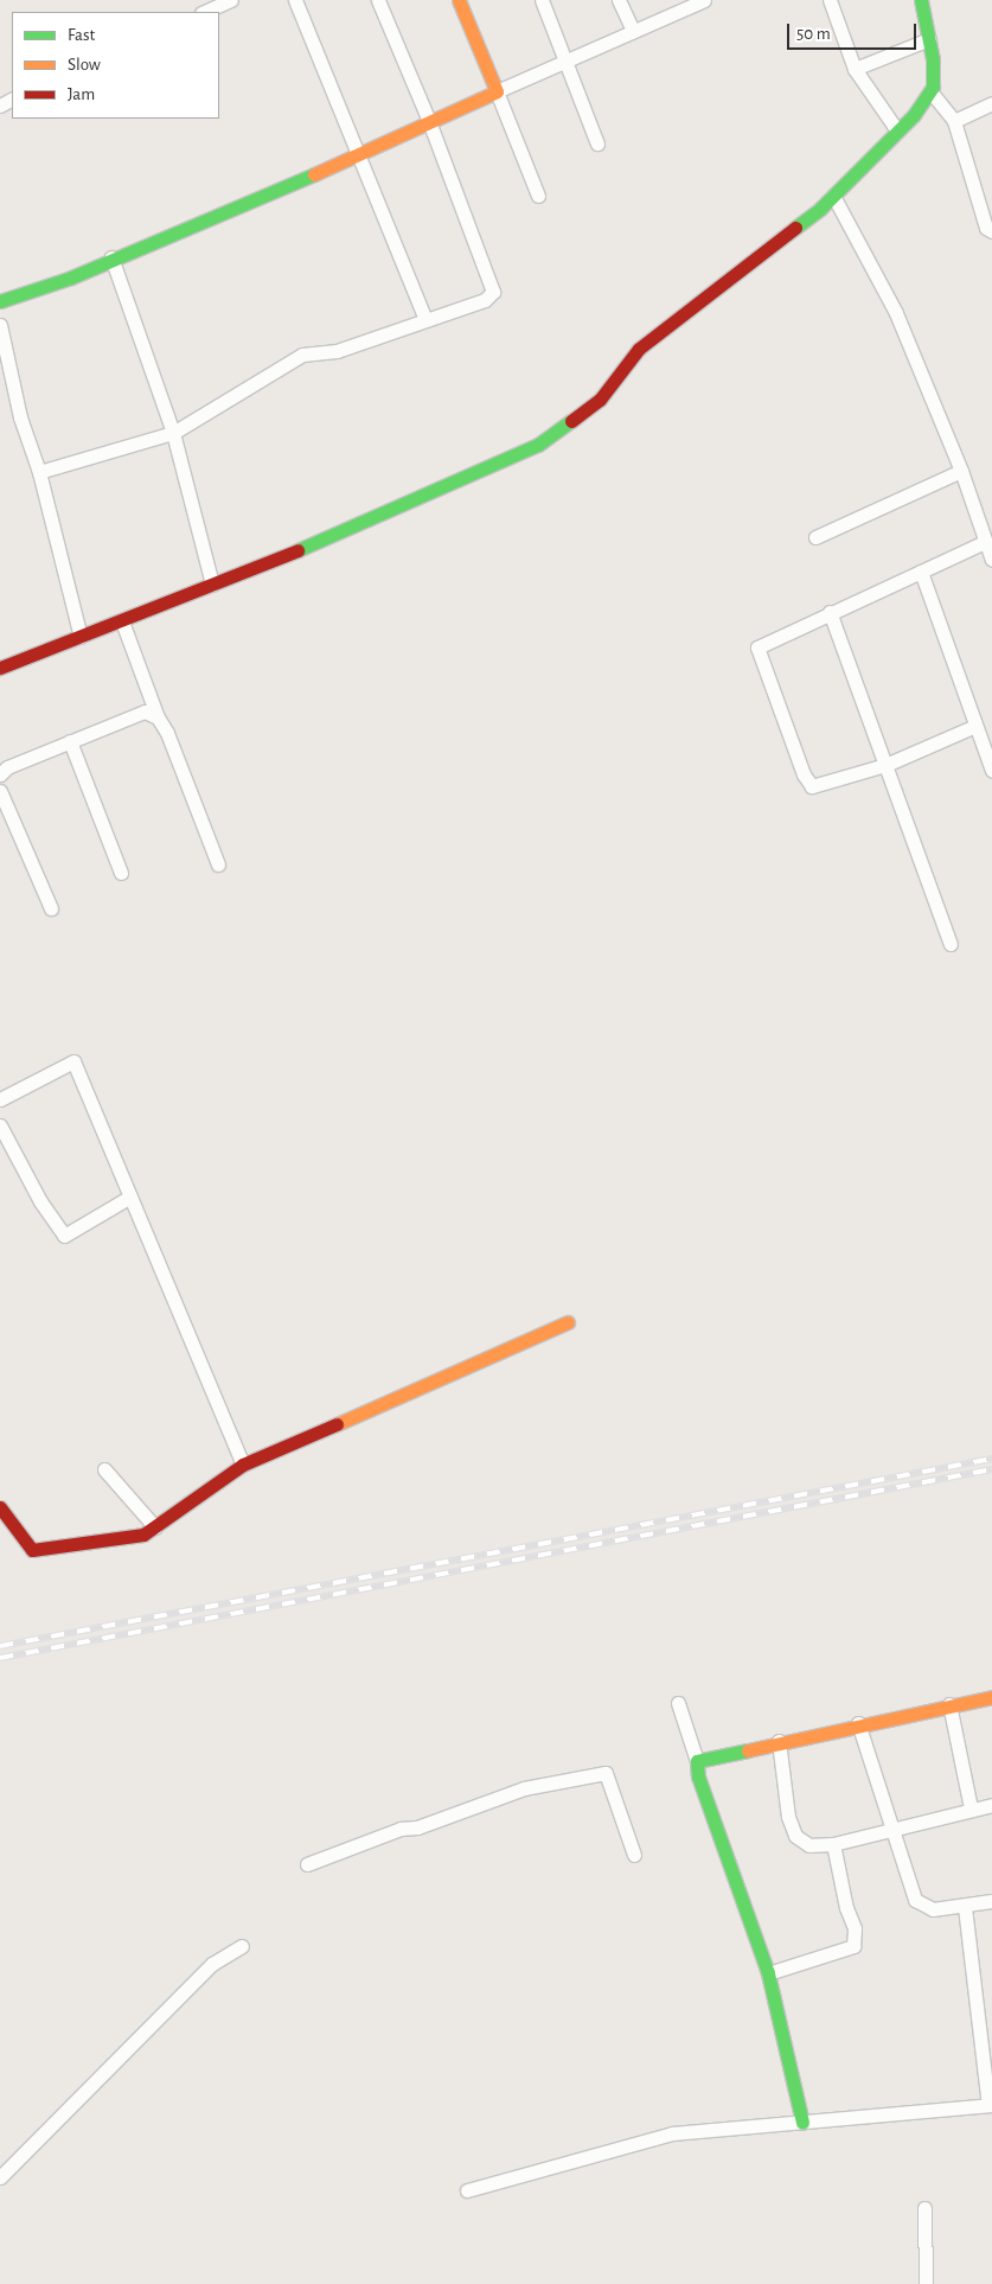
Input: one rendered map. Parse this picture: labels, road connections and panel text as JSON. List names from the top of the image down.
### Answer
{
  "legend": ["Fast", "Slow", "Jam"],
  "scale_bar": "50 m"
}
